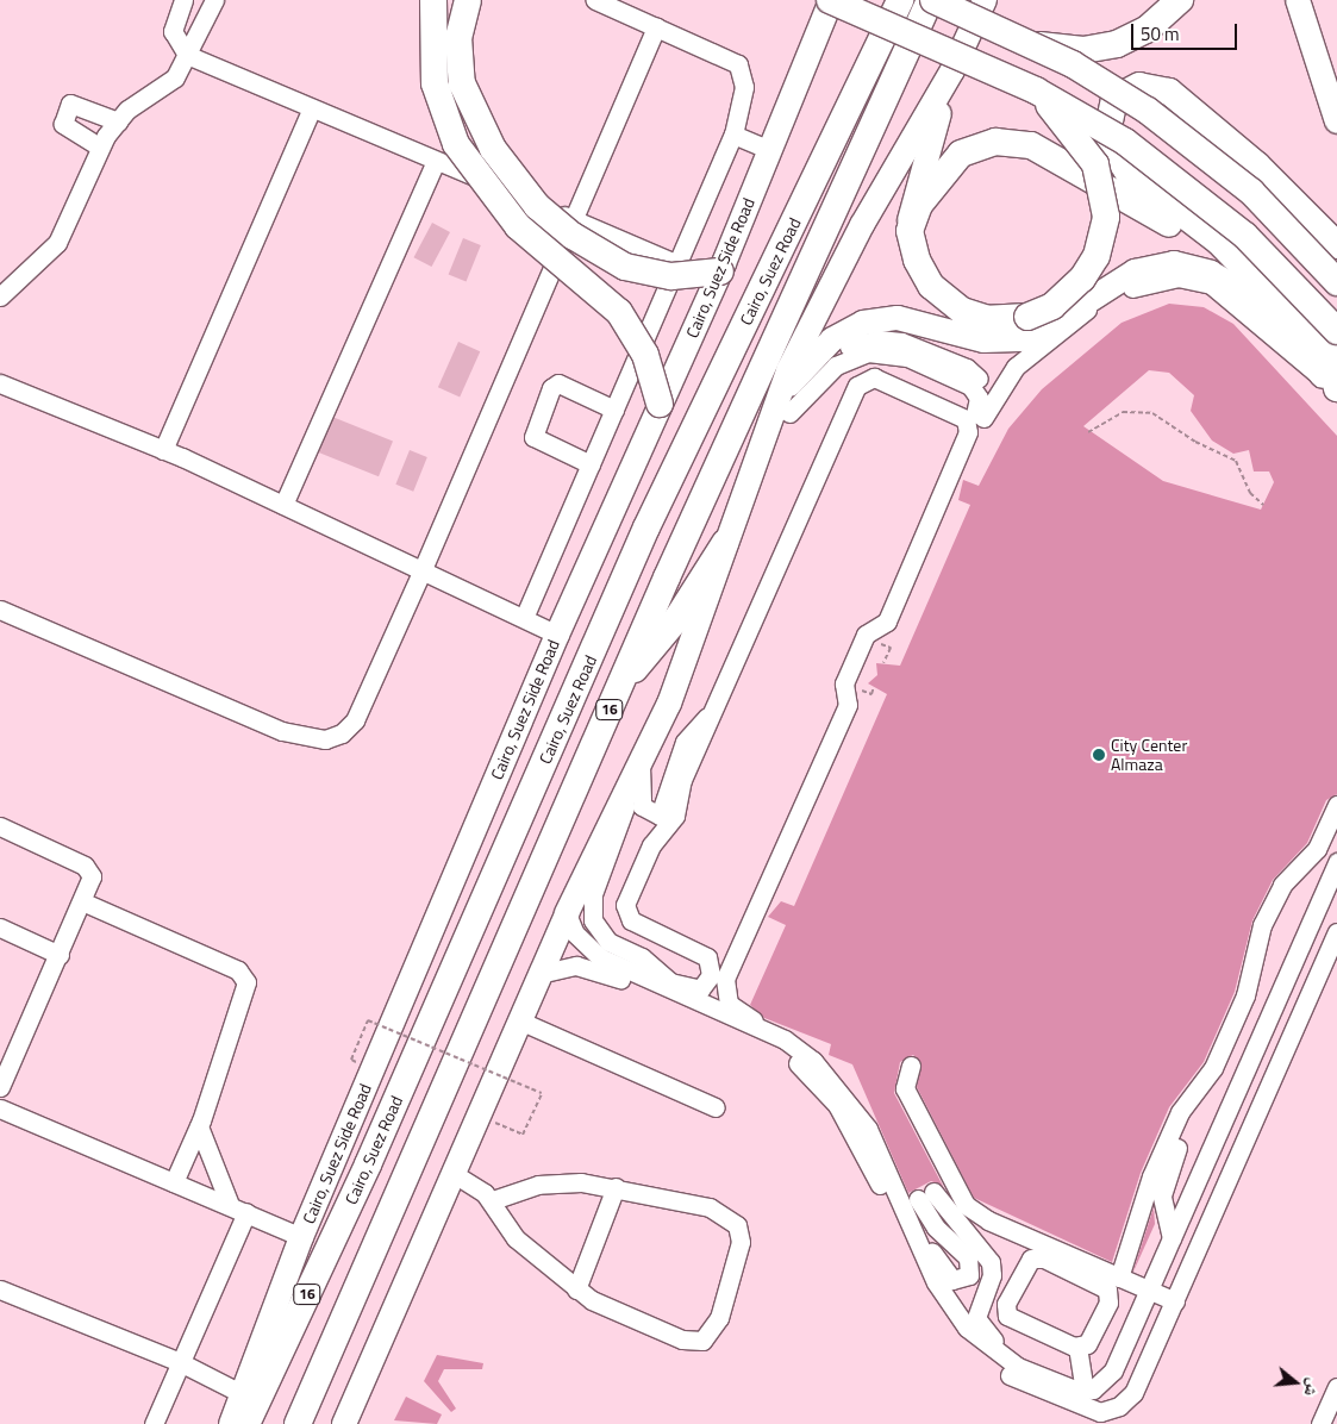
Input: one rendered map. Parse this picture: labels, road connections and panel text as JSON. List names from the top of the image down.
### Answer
{
  "streets": {
    "highway": ["Cairo, Suez Road", "16"],
    "main road": ["Cairo, Suez Side Road"]
  },
  "places": ["City Center Almaza"],
  "scale_bar": "50 m",
  "north": "right"
}
